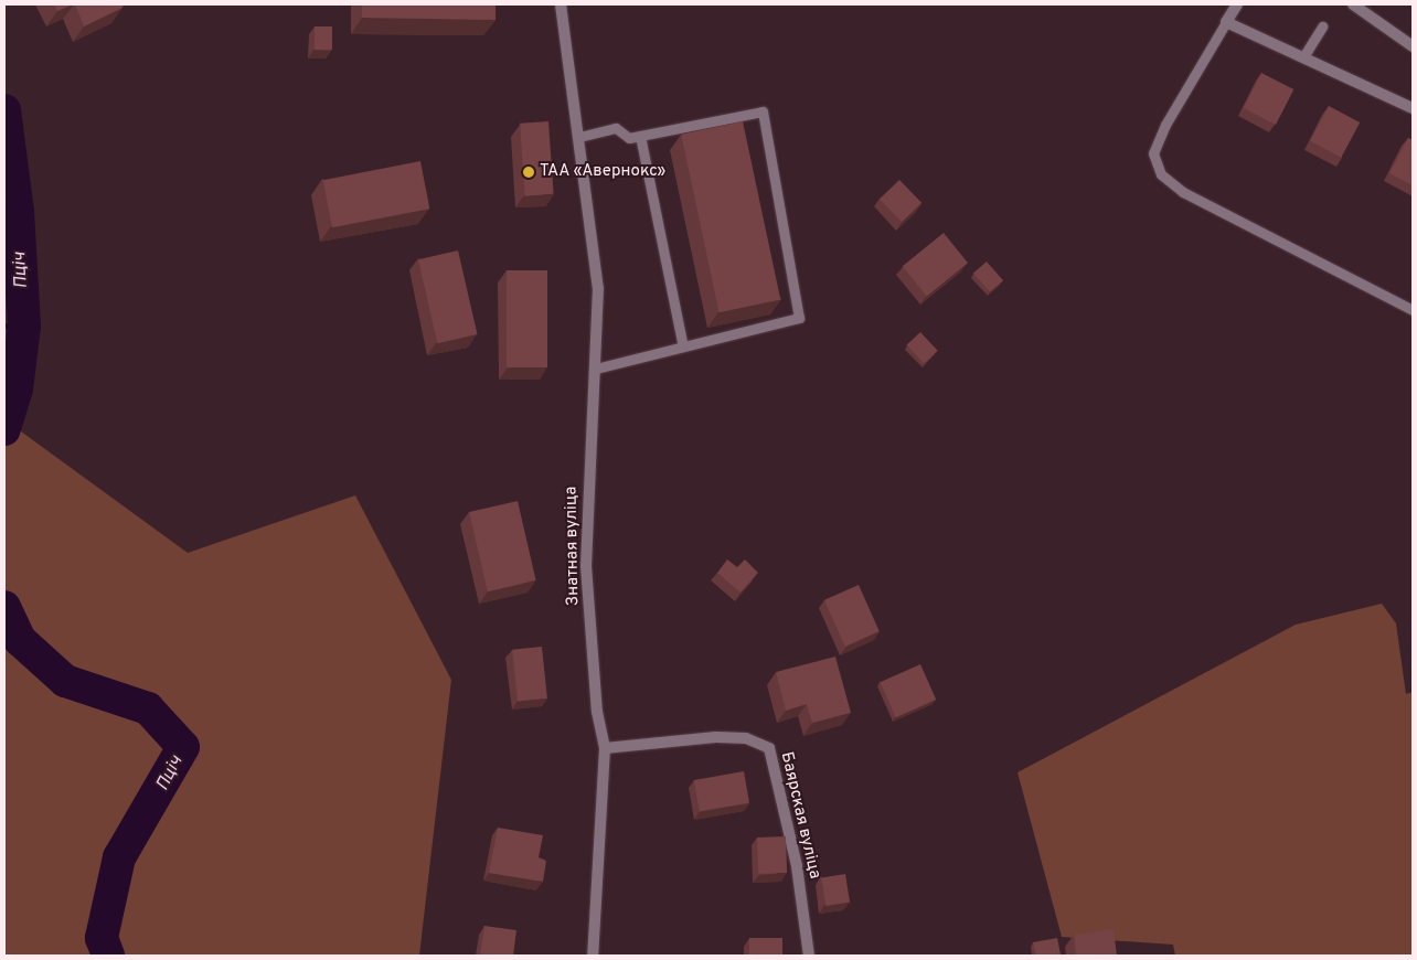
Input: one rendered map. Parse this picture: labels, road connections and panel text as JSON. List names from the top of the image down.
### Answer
{
  "streets": {
    "street": ["Знатная вуліца", "Баярская вуліца"]
  },
  "crossings": [
    ["Знатная вуліца", "Баярская вуліца"]
  ],
  "water": ["Пціч"],
  "places": ["ТАА «Авернокс»"]
}
